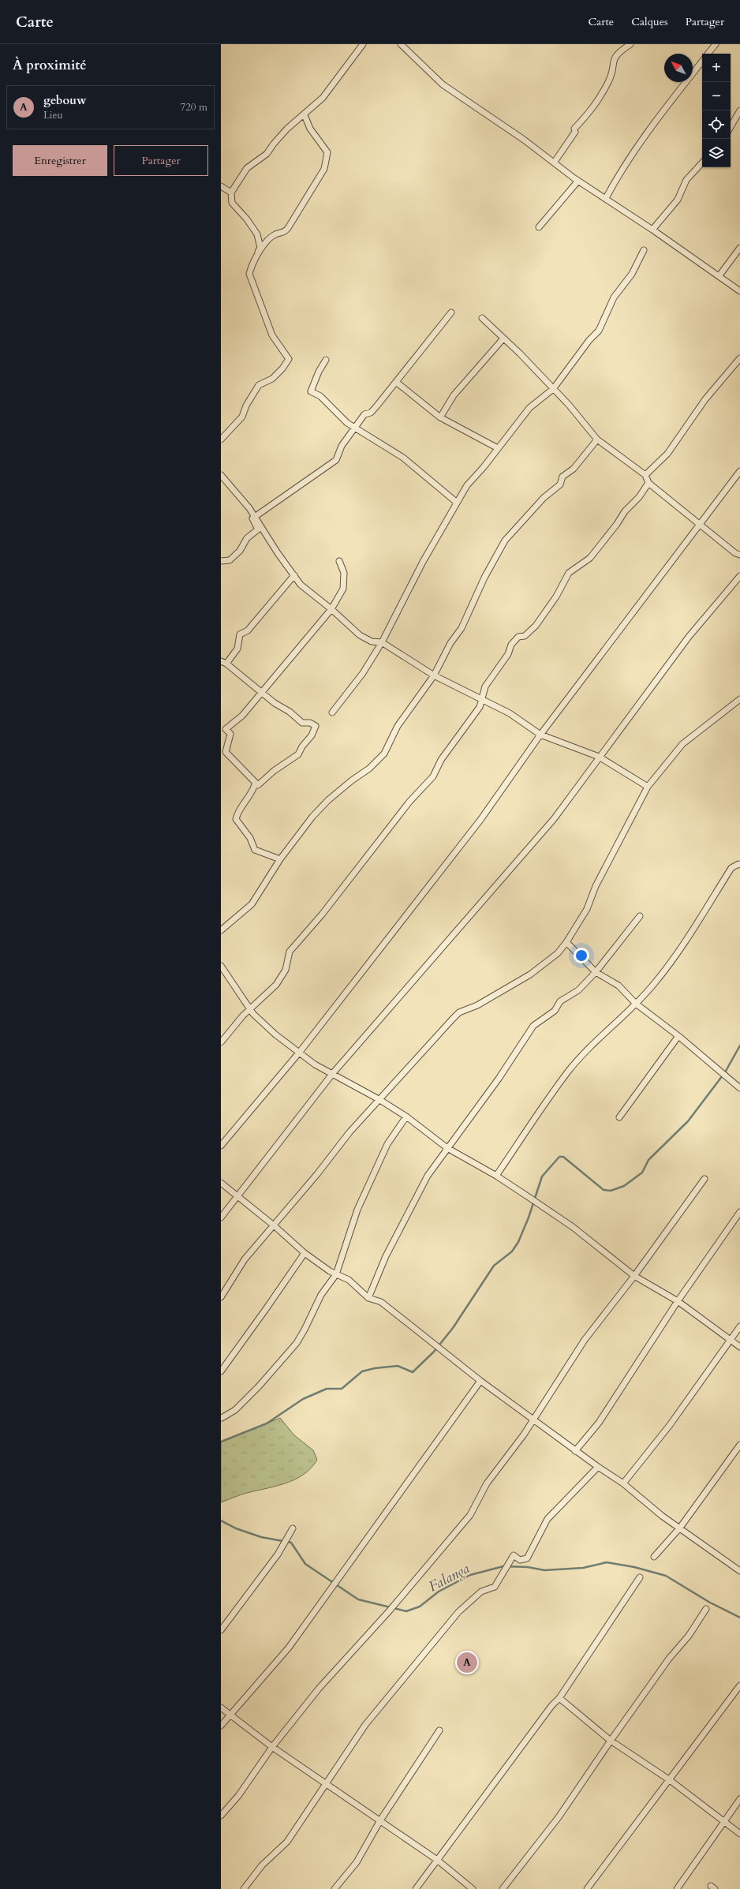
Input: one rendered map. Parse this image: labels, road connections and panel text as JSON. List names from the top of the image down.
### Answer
{
  "water": ["Falanga"],
  "north": "top left",
  "page": {
    "header": "Carte",
    "nav": ["Carte", "Calques", "Partager"],
    "heading": "À proximité",
    "map_buttons": ["+", "−"],
    "list": [
      {
        "mark": "A",
        "name": "gebouw",
        "note": "Lieu",
        "value": "720 m"
      }
    ],
    "buttons": ["Enregistrer", "Partager"],
    "pins": "A"
  }
}
